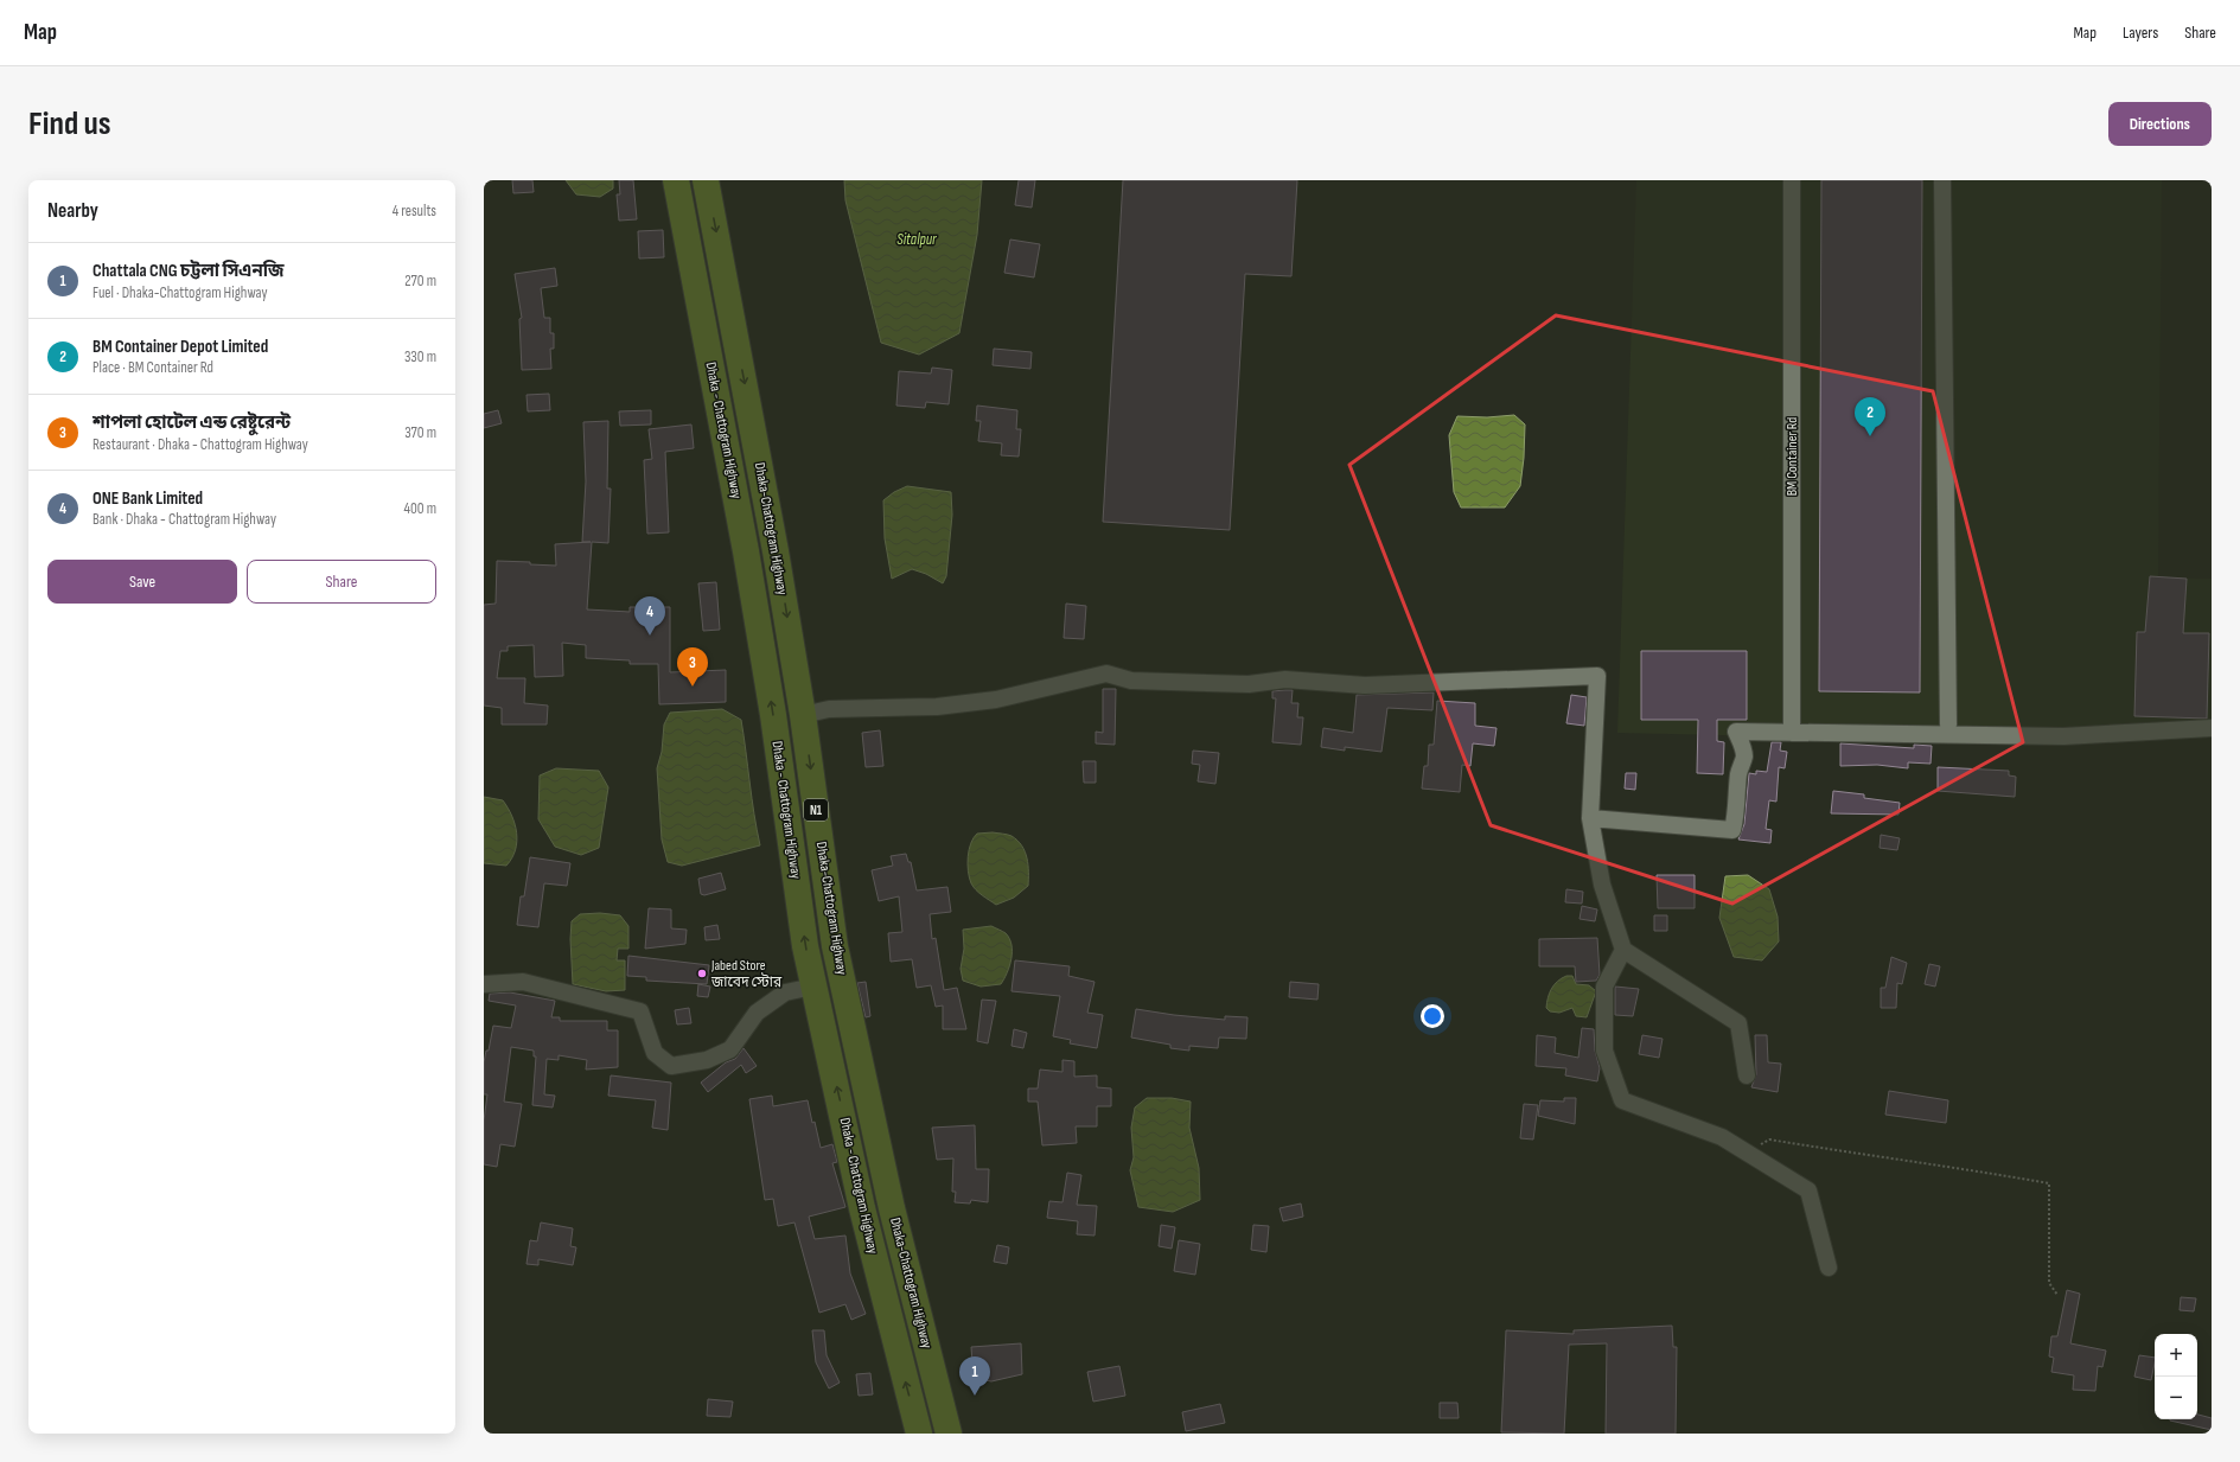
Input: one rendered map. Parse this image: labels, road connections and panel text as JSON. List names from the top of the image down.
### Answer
{
  "streets": {
    "highway": ["Dhaka - Chattogram Highway", "Dhaka-Chattogram Highway", "N1"],
    "street": ["BM Container Rd"]
  },
  "one_way": ["Dhaka - Chattogram Highway", "Dhaka-Chattogram Highway"],
  "water": ["Sitalpur"],
  "places": ["Jabed Store জাবেদ স্টোর"],
  "page": {
    "header": "Map",
    "nav": ["Map", "Layers", "Share"],
    "buttons": [
      "Directions",
      ["Save", "Share"]
    ],
    "title": "Find us",
    "heading": ["Nearby", "4 results"],
    "list": [
      {
        "mark": "1",
        "name": "Chattala CNG চট্টলা সিএনজি",
        "note": "Fuel · Dhaka-Chattogram Highway",
        "value": "270 m"
      },
      {
        "mark": "2",
        "name": "BM Container Depot Limited",
        "note": "Place · BM Container Rd",
        "value": "330 m"
      },
      {
        "mark": "3",
        "name": "শাপলা হোটেল এন্ড রেষ্টুরেন্ট",
        "note": "Restaurant · Dhaka - Chattogram Highway",
        "value": "370 m"
      },
      {
        "mark": "4",
        "name": "ONE Bank Limited",
        "note": "Bank · Dhaka - Chattogram Highway",
        "value": "400 m"
      }
    ],
    "pins": [
      "2",
      "4",
      "3",
      "1"
    ],
    "map_buttons": ["+", "−"]
  }
}
